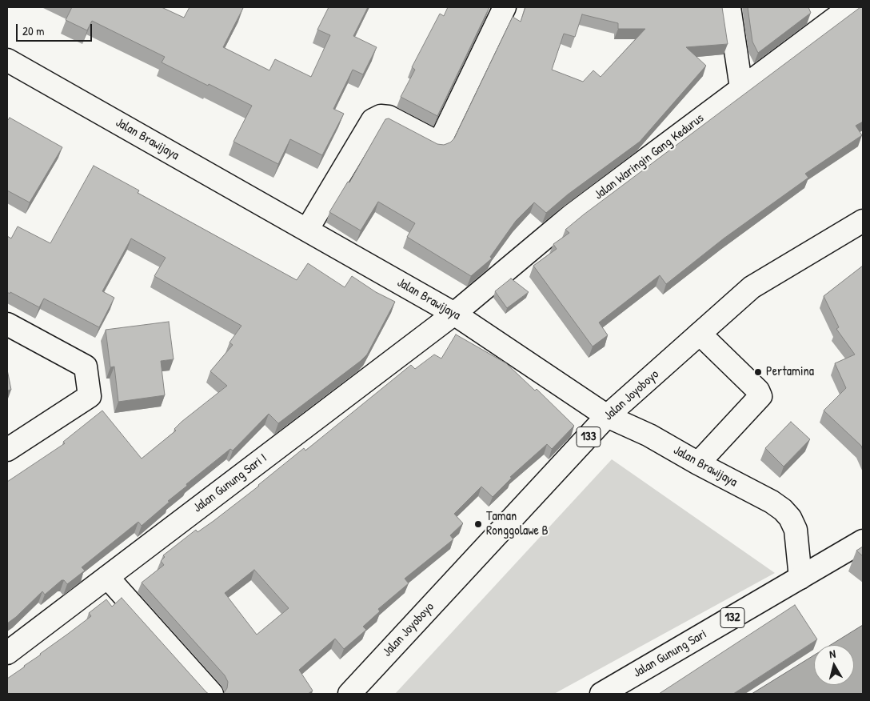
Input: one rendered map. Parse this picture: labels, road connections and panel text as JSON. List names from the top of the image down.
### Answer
{
  "streets": {
    "street": [
      "Jalan Brawijaya",
      "Jalan Waringin Gang Kedurus",
      "Jalan Joyoboyo",
      "133",
      "Jalan Gunung Sari I",
      "132",
      "Jalan Gunung Sari"
    ]
  },
  "crossings": [
    ["Jalan Brawijaya", "Jalan Waringin Gang Kedurus"],
    ["Jalan Brawijaya", "Jalan Joyoboyo"],
    ["Jalan Brawijaya", "Jalan Gunung Sari I"],
    ["Jalan Brawijaya", "Jalan Gunung Sari"],
    ["Jalan Waringin Gang Kedurus", "Jalan Gunung Sari I"]
  ],
  "places": ["Pertamina", "Taman Ronggolawe B"],
  "scale_bar": "20 m",
  "north": "top"
}
